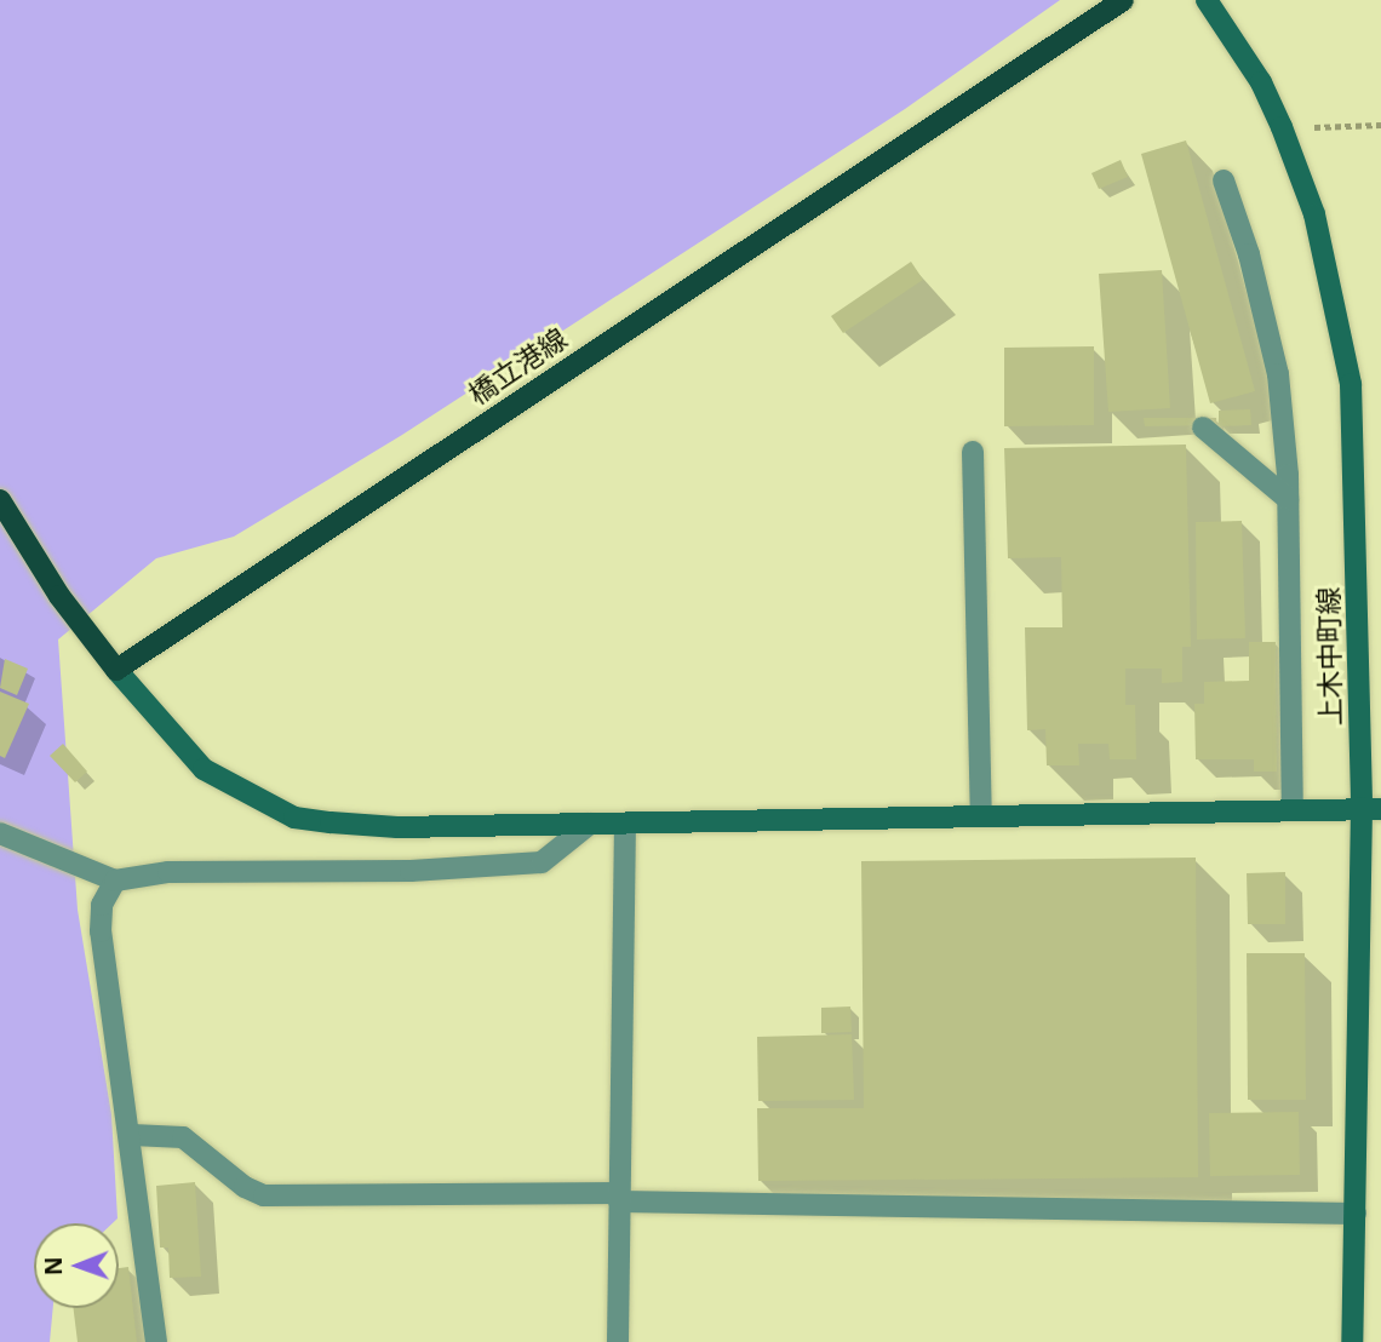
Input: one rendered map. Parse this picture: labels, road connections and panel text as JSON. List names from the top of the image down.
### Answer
{
  "streets": {
    "main road": ["橋立港線", "上木中町線"]
  },
  "north": "left"
}
